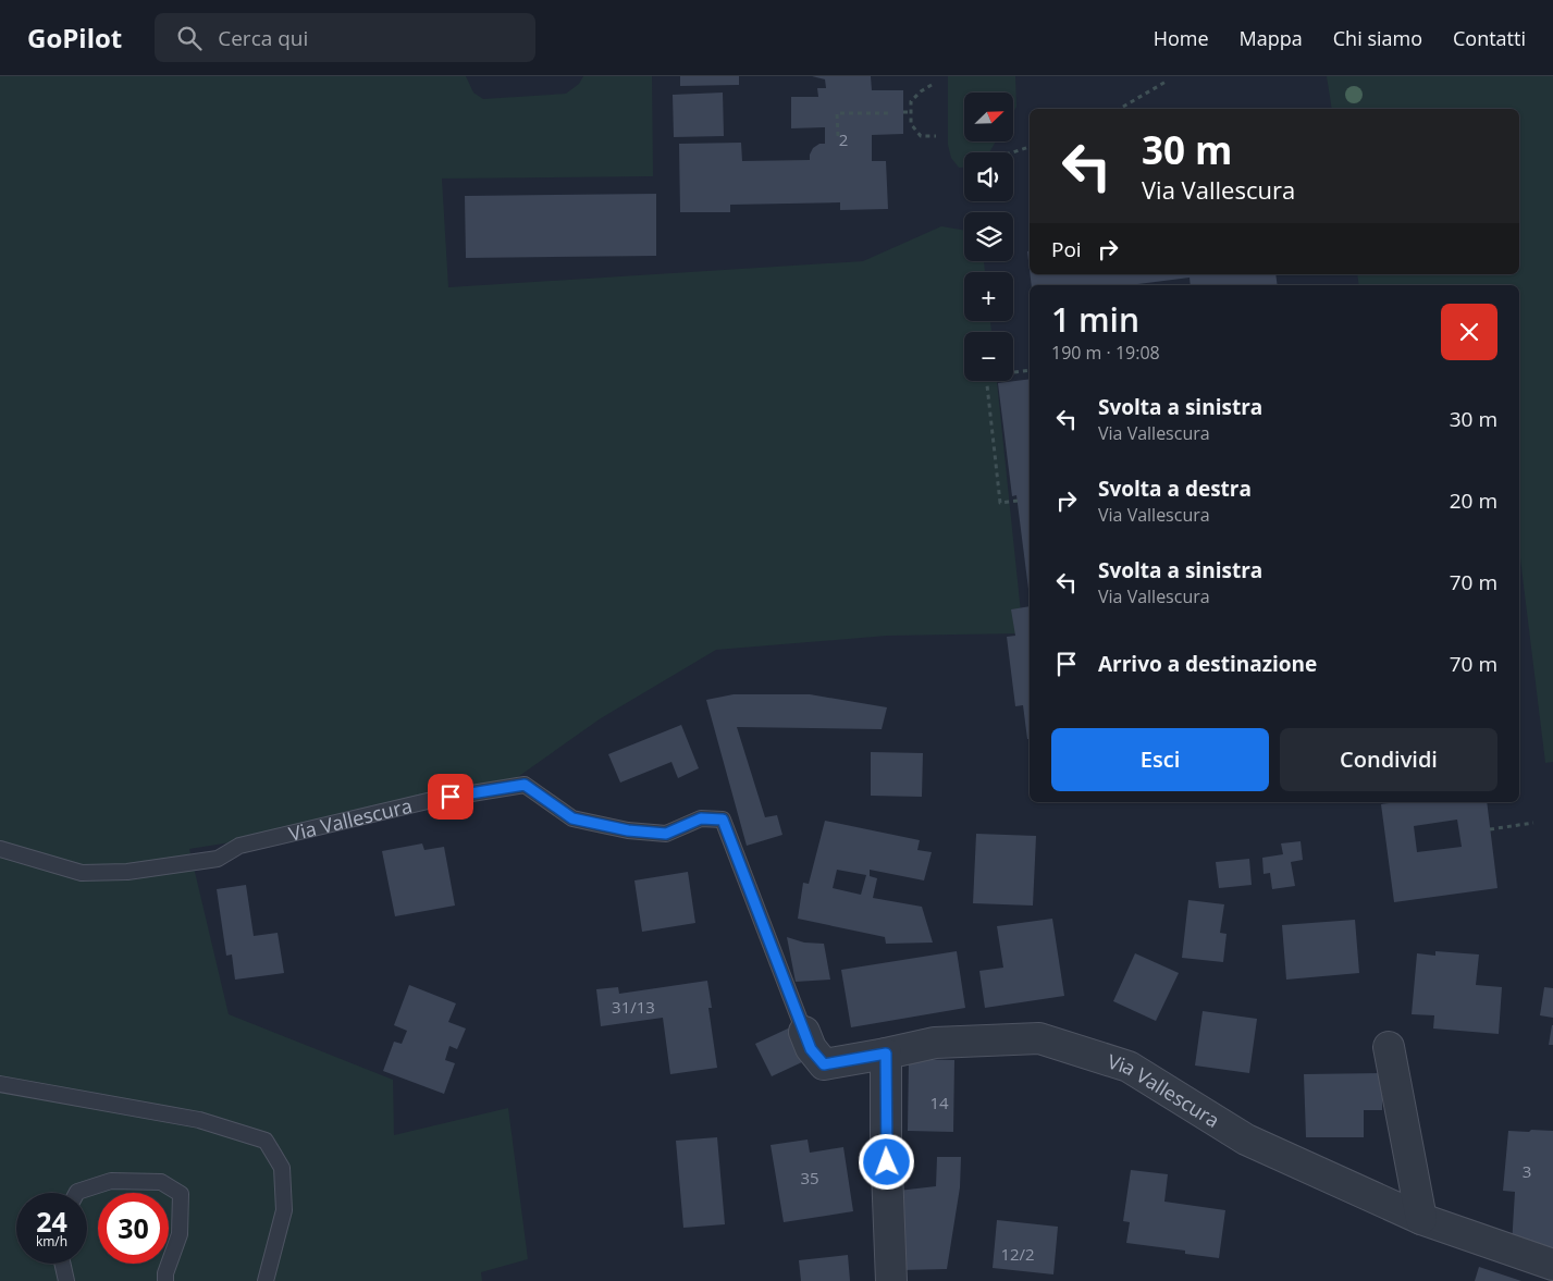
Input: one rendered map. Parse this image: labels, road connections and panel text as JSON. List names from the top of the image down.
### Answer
{
  "streets": {
    "street": ["Via Vallescura"]
  },
  "house_numbers": [
    "2",
    "31/13",
    "14",
    "3",
    "35",
    "12/2"
  ],
  "north": "top right",
  "page": {
    "header": "GoPilot",
    "search": "Cerca qui",
    "nav": [
      "Home",
      "Mappa",
      "Chi siamo",
      "Contatti"
    ],
    "map_buttons": ["+", "−"],
    "turn": ["30 m", "Via Vallescura"],
    "then": "Poi",
    "heading": ["1 min", "190 m · 19:08"],
    "list": [
      {
        "name": "Svolta a sinistra",
        "note": "Via Vallescura",
        "value": "30 m"
      },
      {
        "name": "Svolta a destra",
        "note": "Via Vallescura",
        "value": "20 m"
      },
      {
        "name": "Svolta a sinistra",
        "note": "Via Vallescura",
        "value": "70 m"
      },
      {
        "name": "Arrivo a destinazione",
        "value": "70 m"
      }
    ],
    "buttons": ["Esci", "Condividi"],
    "speed": "24 km/h",
    "limit": "30"
  }
}
